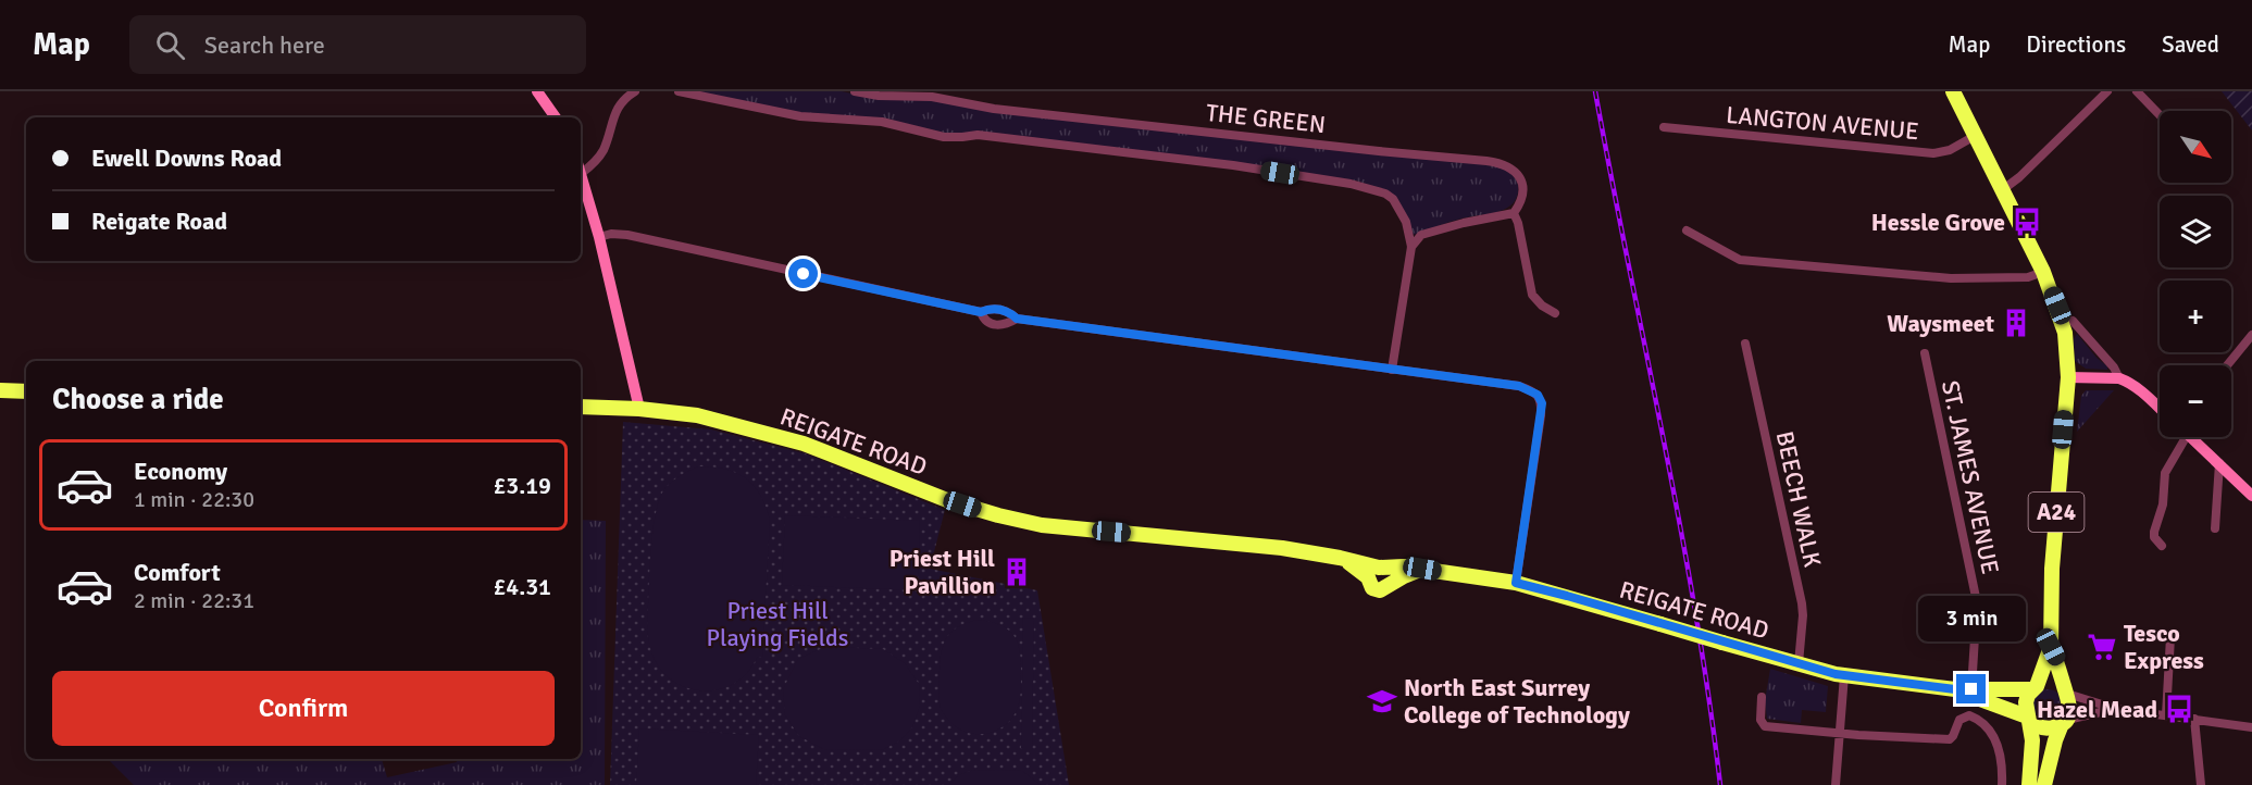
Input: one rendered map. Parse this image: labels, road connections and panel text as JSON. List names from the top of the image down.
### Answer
{
  "streets": {
    "highway": ["REIGATE ROAD", "A24"],
    "street": [
      "THE GREEN",
      "LANGTON AVENUE",
      "ST. JAMES AVENUE",
      "BEECH WALK"
    ]
  },
  "crossings": [
    ["LANGTON AVENUE", "A24"],
    ["REIGATE ROAD", "ST. JAMES AVENUE"],
    ["REIGATE ROAD", "BEECH WALK"],
    ["REIGATE ROAD", "A24"]
  ],
  "parks": ["Priest Hill Playing Fields"],
  "places": {
    "bus stop": ["Hessle Grove", "Hazel Mead"],
    "building": ["Waysmeet", "Priest Hill Pavillion"],
    "supermarket": ["Tesco Express"],
    "school or university": ["North East Surrey College of Technology"]
  },
  "north": "bottom right",
  "page": {
    "header": "Map",
    "search": "Search here",
    "nav": ["Map", "Directions", "Saved"],
    "map_buttons": ["+", "−"],
    "banner": ["Ewell Downs Road", "Reigate Road"],
    "heading": "Choose a ride",
    "list": [
      {
        "name": "Economy",
        "note": "1 min · 22:30",
        "value": "£3.19"
      },
      {
        "name": "Comfort",
        "note": "2 min · 22:31",
        "value": "£4.31"
      }
    ],
    "bubble": "3 min",
    "buttons": "Confirm"
  }
}
